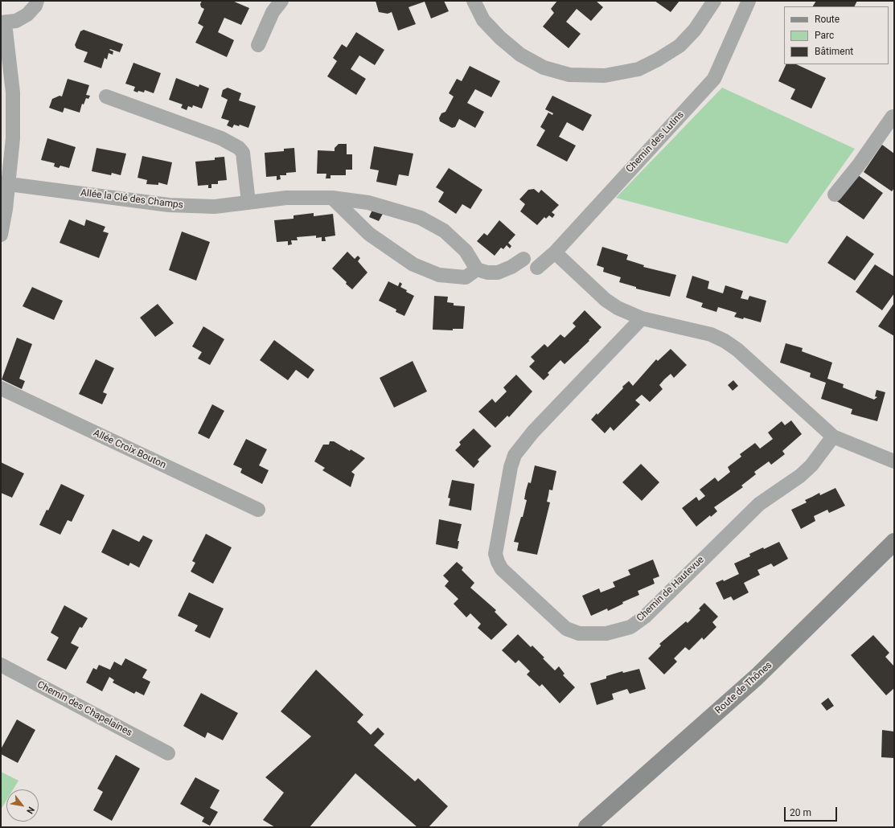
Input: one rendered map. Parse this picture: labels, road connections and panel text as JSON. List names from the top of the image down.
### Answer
{
  "streets": {
    "main road": ["Route de Thônes"],
    "street": [
      "Chemin des Lutins",
      "Allée la Clé des Champs",
      "Allée Croix Bouton",
      "Chemin de Hautevue",
      "Chemin des Chapelaines"
    ]
  },
  "legend": ["Route", "Parc", "Bâtiment"],
  "scale_bar": "20 m",
  "north": "bottom right"
}
